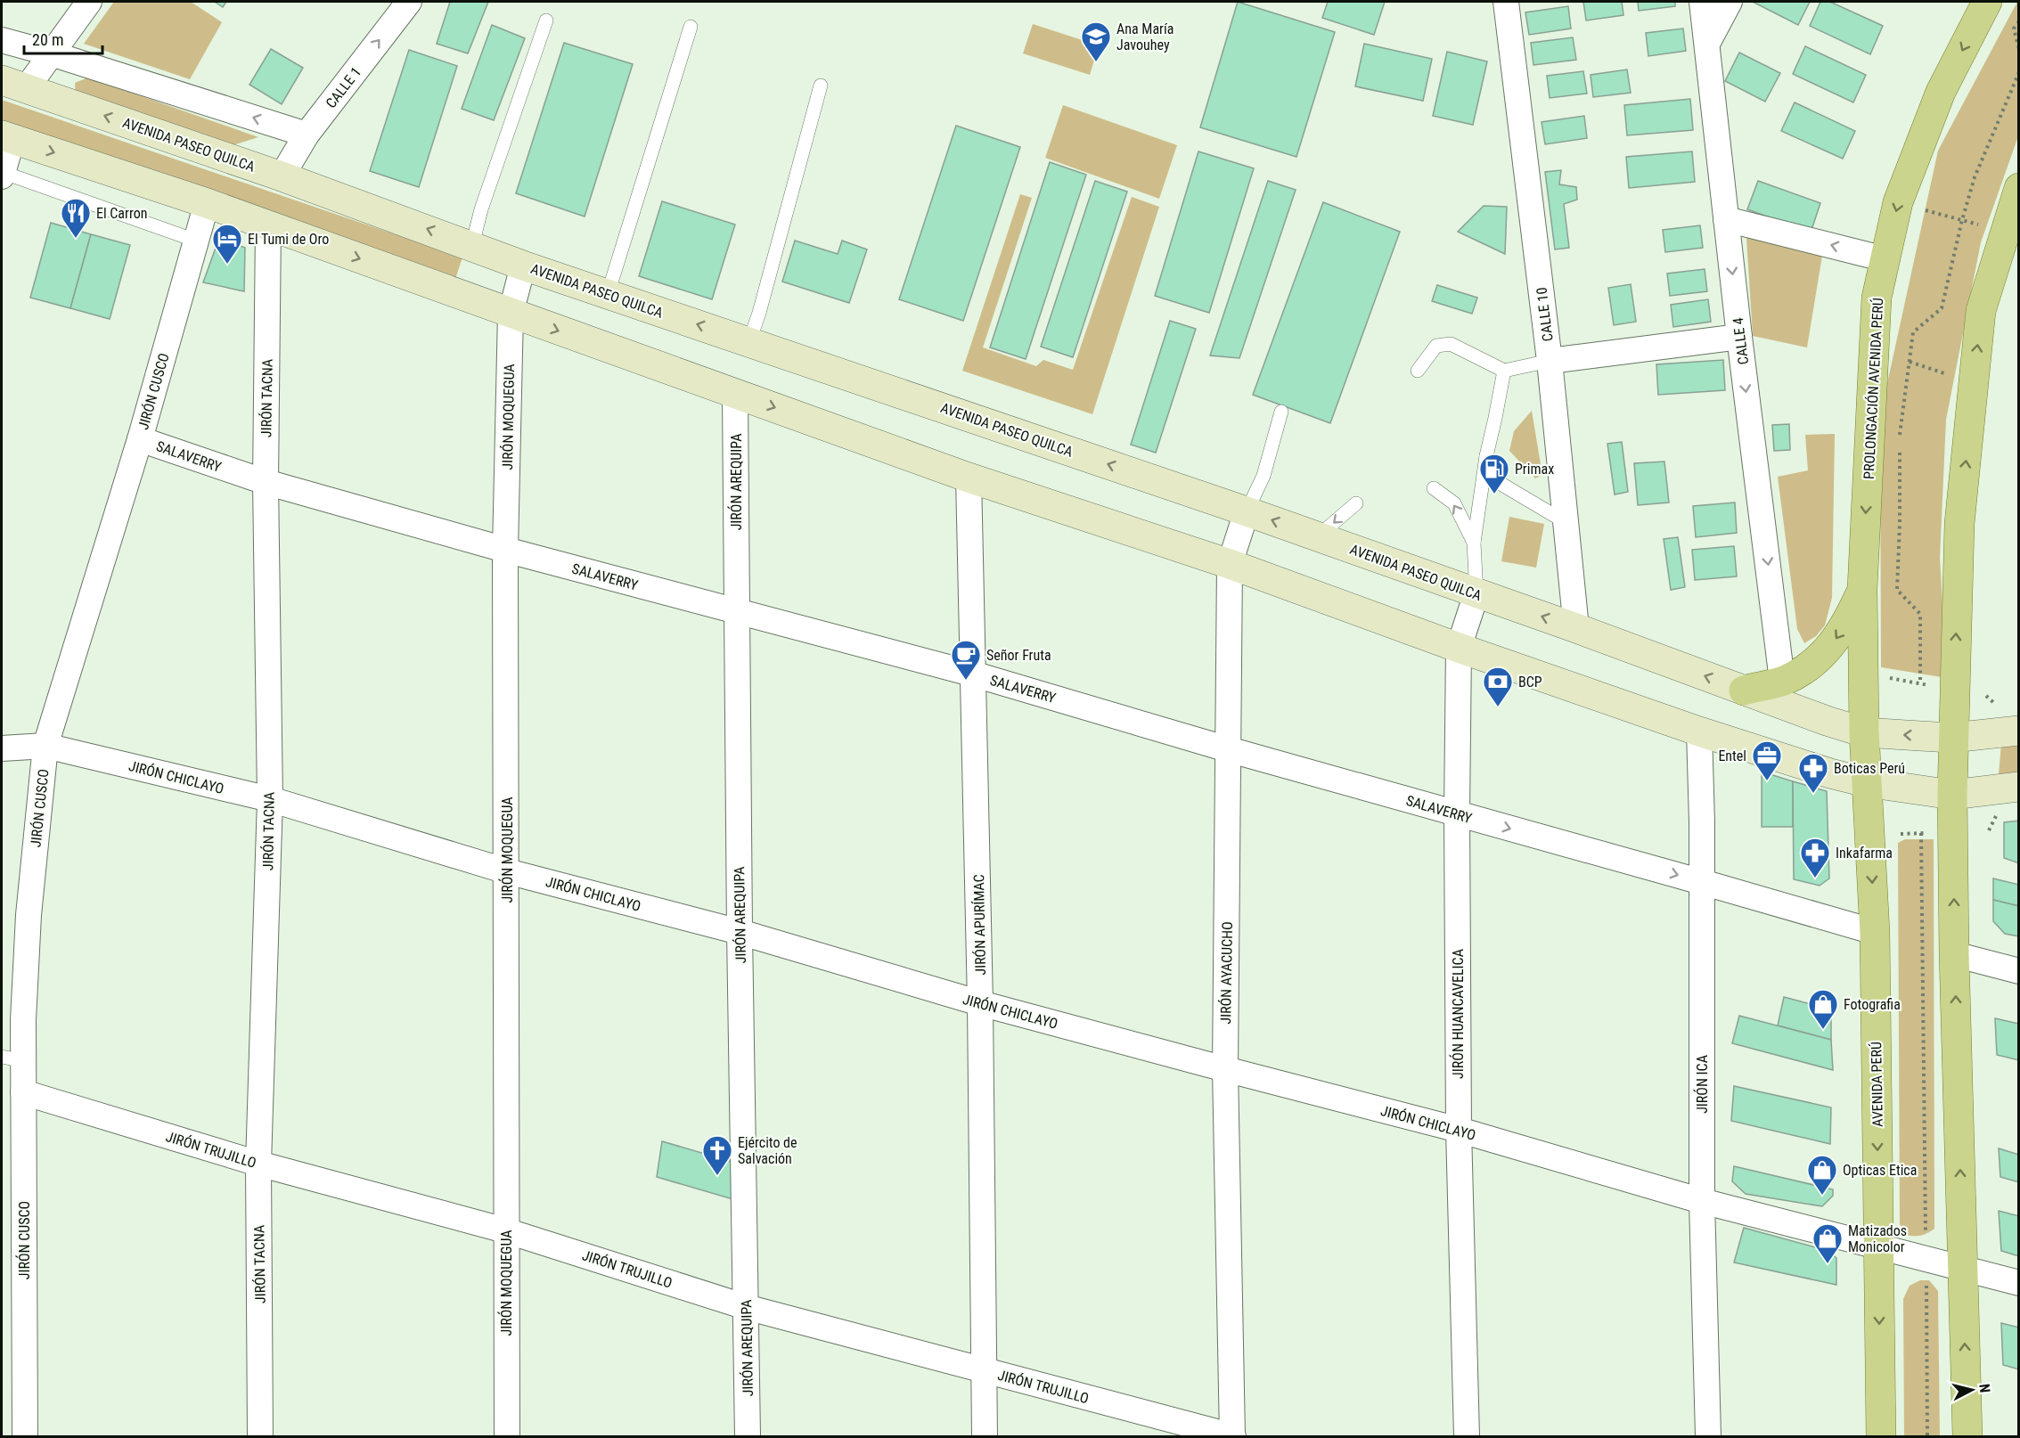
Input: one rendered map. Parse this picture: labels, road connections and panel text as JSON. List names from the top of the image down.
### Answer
{
  "streets": {
    "main road": ["AVENIDA PASEO QUILCA", "PROLONGACIÓN AVENIDA PERÚ", "AVENIDA PERÚ"],
    "street": [
      "CALLE 1",
      "CALLE 10",
      "CALLE 4",
      "JIRÓN CUSCO",
      "JIRÓN TACNA",
      "JIRÓN MOQUEGUA",
      "SALAVERRY",
      "JIRÓN AREQUIPA",
      "JIRÓN CHICLAYO",
      "JIRÓN APURÍMAC",
      "JIRÓN AYACUCHO",
      "JIRÓN HUANCAVELICA",
      "JIRÓN ICA",
      "JIRÓN TRUJILLO"
    ]
  },
  "crossings": [
    ["CALLE 1", "AVENIDA PASEO QUILCA"],
    ["AVENIDA PASEO QUILCA", "CALLE 10"],
    ["AVENIDA PASEO QUILCA", "PROLONGACIÓN AVENIDA PERÚ"],
    ["AVENIDA PASEO QUILCA", "JIRÓN MOQUEGUA"],
    ["AVENIDA PASEO QUILCA", "JIRÓN AYACUCHO"],
    ["AVENIDA PASEO QUILCA", "JIRÓN HUANCAVELICA"],
    ["AVENIDA PASEO QUILCA", "AVENIDA PERÚ"],
    ["PROLONGACIÓN AVENIDA PERÚ", "AVENIDA PERÚ"],
    ["JIRÓN CUSCO", "SALAVERRY"],
    ["JIRÓN CUSCO", "JIRÓN CHICLAYO"],
    ["JIRÓN CUSCO", "JIRÓN TRUJILLO"],
    ["JIRÓN TACNA", "SALAVERRY"],
    ["JIRÓN TACNA", "JIRÓN CHICLAYO"],
    ["JIRÓN TACNA", "JIRÓN TRUJILLO"],
    ["JIRÓN MOQUEGUA", "SALAVERRY"],
    ["JIRÓN MOQUEGUA", "JIRÓN CHICLAYO"],
    ["JIRÓN MOQUEGUA", "JIRÓN TRUJILLO"],
    ["SALAVERRY", "JIRÓN AREQUIPA"],
    ["SALAVERRY", "JIRÓN APURÍMAC"],
    ["SALAVERRY", "JIRÓN AYACUCHO"],
    ["SALAVERRY", "JIRÓN HUANCAVELICA"],
    ["SALAVERRY", "JIRÓN ICA"],
    ["SALAVERRY", "AVENIDA PERÚ"],
    ["JIRÓN AREQUIPA", "JIRÓN CHICLAYO"],
    ["JIRÓN AREQUIPA", "JIRÓN TRUJILLO"],
    ["JIRÓN CHICLAYO", "JIRÓN APURÍMAC"],
    ["JIRÓN CHICLAYO", "JIRÓN AYACUCHO"],
    ["JIRÓN CHICLAYO", "JIRÓN HUANCAVELICA"],
    ["JIRÓN CHICLAYO", "JIRÓN ICA"],
    ["JIRÓN CHICLAYO", "AVENIDA PERÚ"],
    ["JIRÓN APURÍMAC", "JIRÓN TRUJILLO"],
    ["JIRÓN AYACUCHO", "JIRÓN TRUJILLO"]
  ],
  "one_way": ["CALLE 1", "CALLE 4"],
  "places": {
    "school or university": ["Ana María Javouhey"],
    "restaurant": ["El Carron"],
    "hotel": ["El Tumi de Oro"],
    "fuel station": ["Primax"],
    "cafe": ["Señor Fruta"],
    "bank": ["BCP"],
    "office": ["Entel"],
    "pharmacy": ["Boticas Perú", "Inkafarma"],
    "shop": ["Fotografia", "Opticas Etica", "Matizados Monicolor"],
    "church": ["Ejército de Salvación"]
  },
  "scale_bar": "20 m",
  "north": "right"
}
